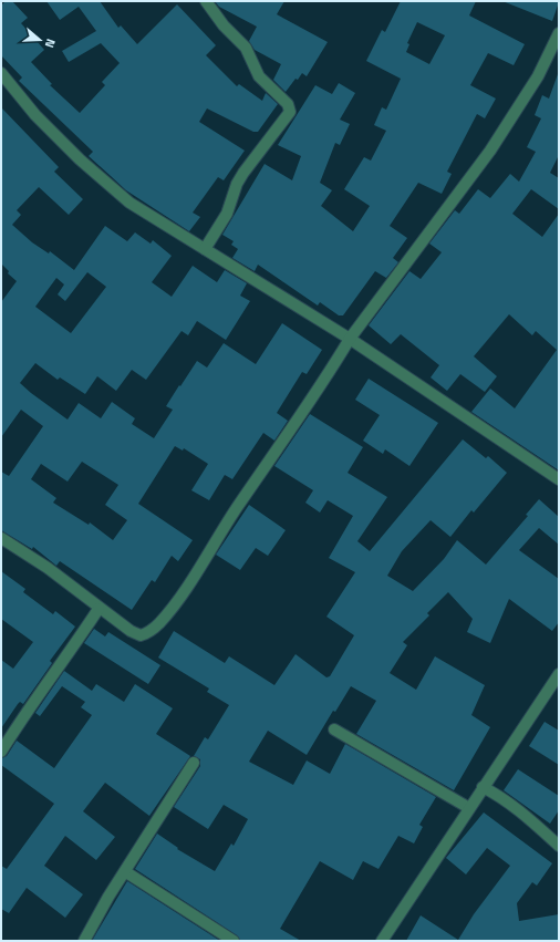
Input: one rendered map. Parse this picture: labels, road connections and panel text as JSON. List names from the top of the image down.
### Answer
{
  "north": "right"
}
